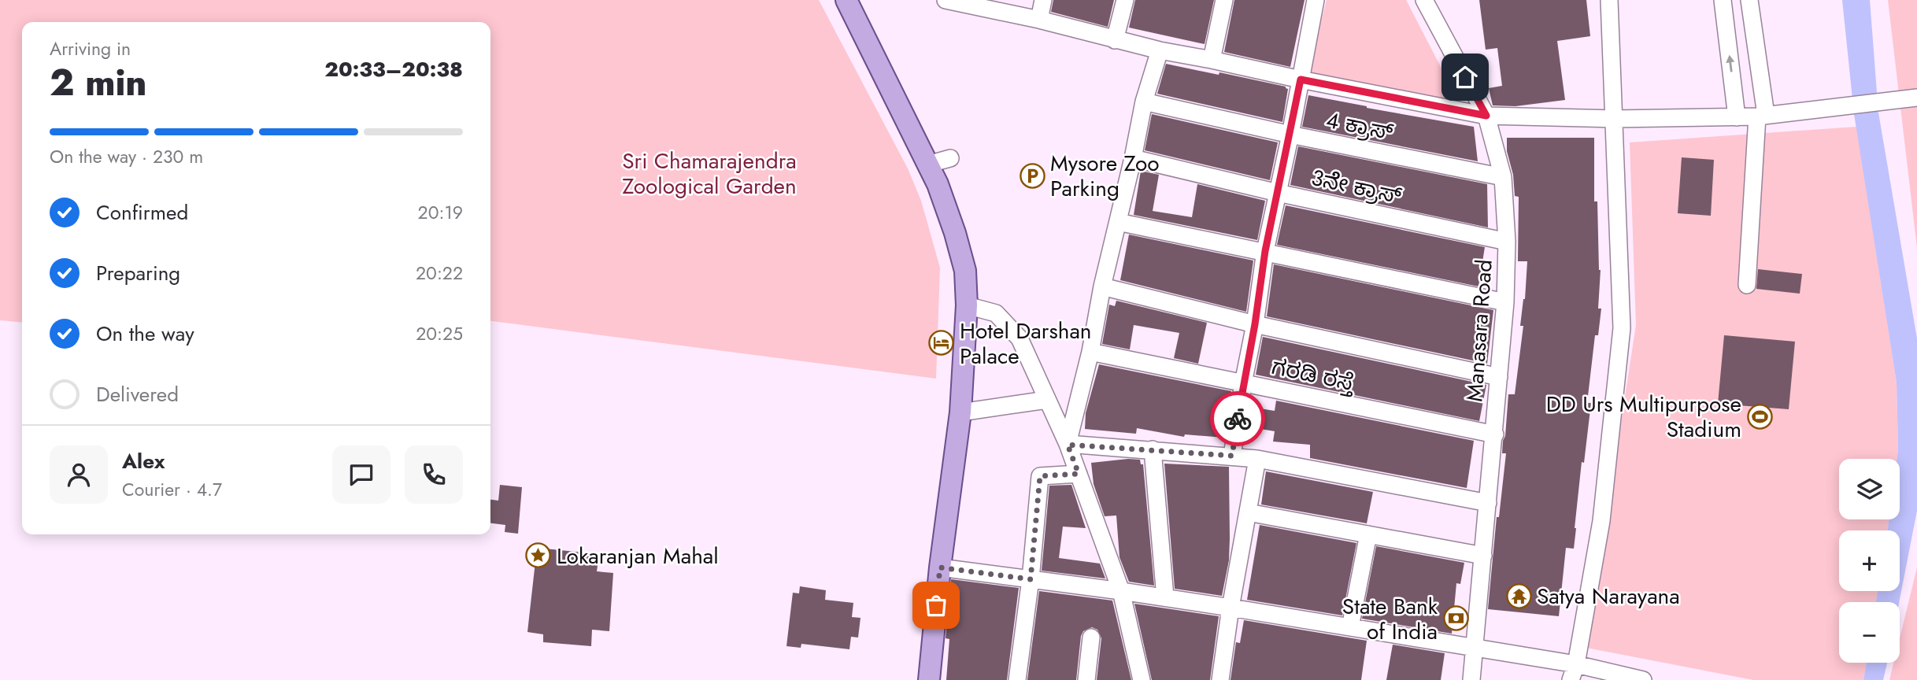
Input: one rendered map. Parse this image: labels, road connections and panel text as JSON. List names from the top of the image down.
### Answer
{
  "streets": {
    "street": [
      "4 ಕ್ರಾಸ್",
      "3ನೆೇ ಕ್ರಾಸ್",
      "Manasara Road",
      "ಗರಡಿ ರಸ್ತೆ"
    ]
  },
  "crossings": [
    ["4 ಕ್ರಾಸ್", "Manasara Road"],
    ["3ನೆೇ ಕ್ರಾಸ್", "Manasara Road"],
    ["Manasara Road", "ಗರಡಿ ರಸ್ತೆ"]
  ],
  "parks": ["Sri Chamarajendra Zoological Garden"],
  "places": {
    "parking": ["Mysore Zoo Parking"],
    "hotel": ["Hotel Darshan Palace"],
    "sports": ["DD Urs Multipurpose Stadium"],
    "place": ["Lokaranjan Mahal"],
    "temple": ["Satya Narayana"],
    "bank": ["State Bank of India"]
  },
  "page": {
    "heading": ["2 min", "Arriving in", "20:33–20:38"],
    "panel": ["Alex", "Courier · 4.7"],
    "bar": "On the way · 230 m",
    "list": [
      ["Confirmed", "20:19"],
      ["Preparing", "20:22"],
      ["On the way", "20:25"],
      "Delivered"
    ],
    "map_buttons": ["+", "−"]
  }
}
